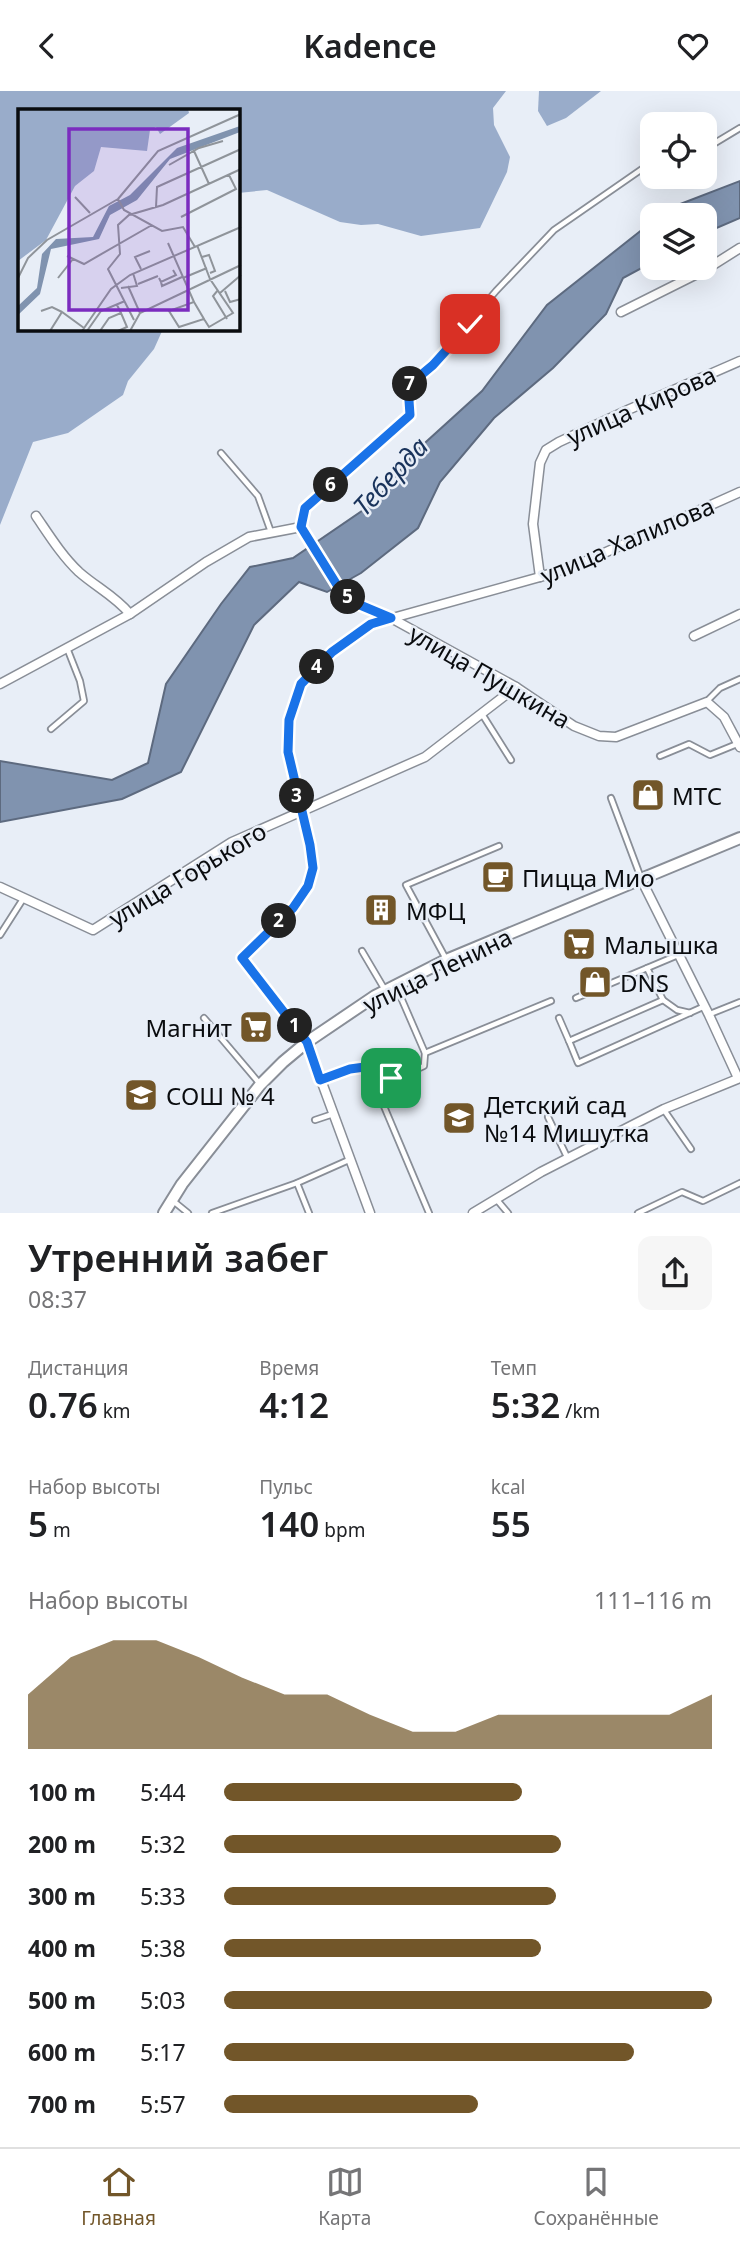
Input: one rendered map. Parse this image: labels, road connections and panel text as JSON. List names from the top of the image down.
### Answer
{
  "streets": {
    "main road": ["улица Ленина"],
    "street": [
      "улица Кирова",
      "улица Халилова",
      "улица Пушкина",
      "улица Горького"
    ]
  },
  "crossings": [
    ["улица Кирова", "улица Халилова"],
    ["улица Халилова", "улица Пушкина"],
    ["улица Халилова", "улица Горького"],
    ["улица Пушкина", "улица Горького"]
  ],
  "water": ["Теберда"],
  "places": {
    "shop": ["МТС", "DNS"],
    "cafe": ["Пицца Мио"],
    "building": ["МФЦ"],
    "supermarket": ["Малышка", "Магнит"],
    "school or university": ["СОШ № 4", "Детский сад №14 Мишутка"]
  },
  "page": {
    "header": "Kadence",
    "pins": [
      "7",
      "6",
      "5",
      "4",
      "3",
      "2",
      "1"
    ],
    "heading": ["Утренний забег", "08:37"],
    "stats": [
      ["Дистанция", "0.76 km"],
      ["Время", "4:12"],
      ["Темп", "5:32 /km"],
      ["Набор высоты", "5 m"],
      ["Пульс", "140 bpm"],
      ["kcal", "55"]
    ],
    "chart": ["Набор высоты", "111–116 m"],
    "list": [
      {
        "name": "100 m",
        "note": "5:44"
      },
      {
        "name": "200 m",
        "note": "5:32"
      },
      {
        "name": "300 m",
        "note": "5:33"
      },
      {
        "name": "400 m",
        "note": "5:38"
      },
      {
        "name": "500 m",
        "note": "5:03"
      },
      {
        "name": "600 m",
        "note": "5:17"
      },
      {
        "name": "700 m",
        "note": "5:57"
      }
    ],
    "tabs": ["Главная", "Карта", "Сохранённые"]
  }
}
